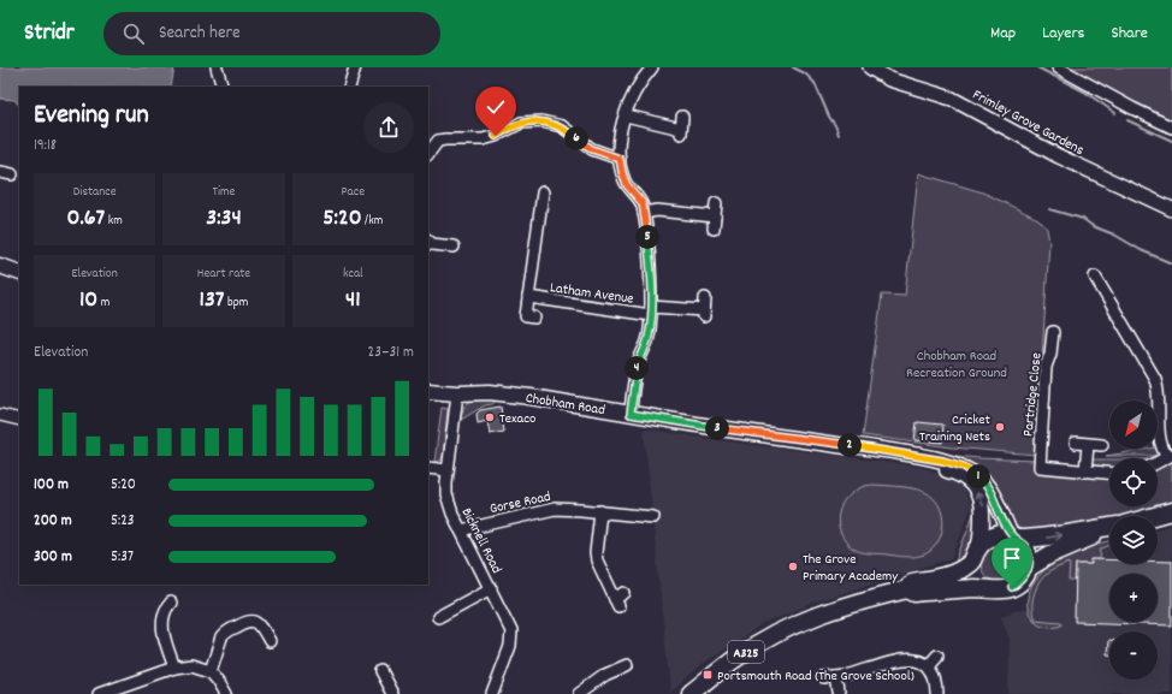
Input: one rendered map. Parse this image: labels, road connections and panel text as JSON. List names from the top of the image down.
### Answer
{
  "streets": {
    "main road": ["Chobham Road", "A325"],
    "street": [
      "Frimley Grove Gardens",
      "Latham Avenue",
      "Partridge Close",
      "Gorse Road",
      "Bicknell Road"
    ]
  },
  "crossings": [
    ["Chobham Road", "Bicknell Road"],
    ["Chobham Road", "A325"],
    ["Gorse Road", "Bicknell Road"]
  ],
  "parks": ["Chobham Road Recreation Ground"],
  "places": {
    "other": ["Texaco", "Cricket Training Nets", "The Grove Primary Academy"],
    "transit": ["Portsmouth Road (The Grove School)"]
  },
  "north": "bottom left",
  "page": {
    "header": "Stridr",
    "search": "Search here",
    "nav": ["Map", "Layers", "Share"],
    "heading": ["Evening run", "19:18"],
    "pins": [
      "6",
      "5",
      "4",
      "3",
      "2",
      "1"
    ],
    "stats": [
      ["Distance", "0.67 km"],
      ["Time", "3:34"],
      ["Pace", "5:20 /km"],
      ["Elevation", "10 m"],
      ["Heart rate", "137 bpm"],
      ["kcal", "41"]
    ],
    "chart": ["Elevation", "23–31 m"],
    "map_buttons": ["+", "−"],
    "list": [
      {
        "name": "100 m",
        "note": "5:20"
      },
      {
        "name": "200 m",
        "note": "5:23"
      },
      {
        "name": "300 m",
        "note": "5:37"
      }
    ]
  }
}
